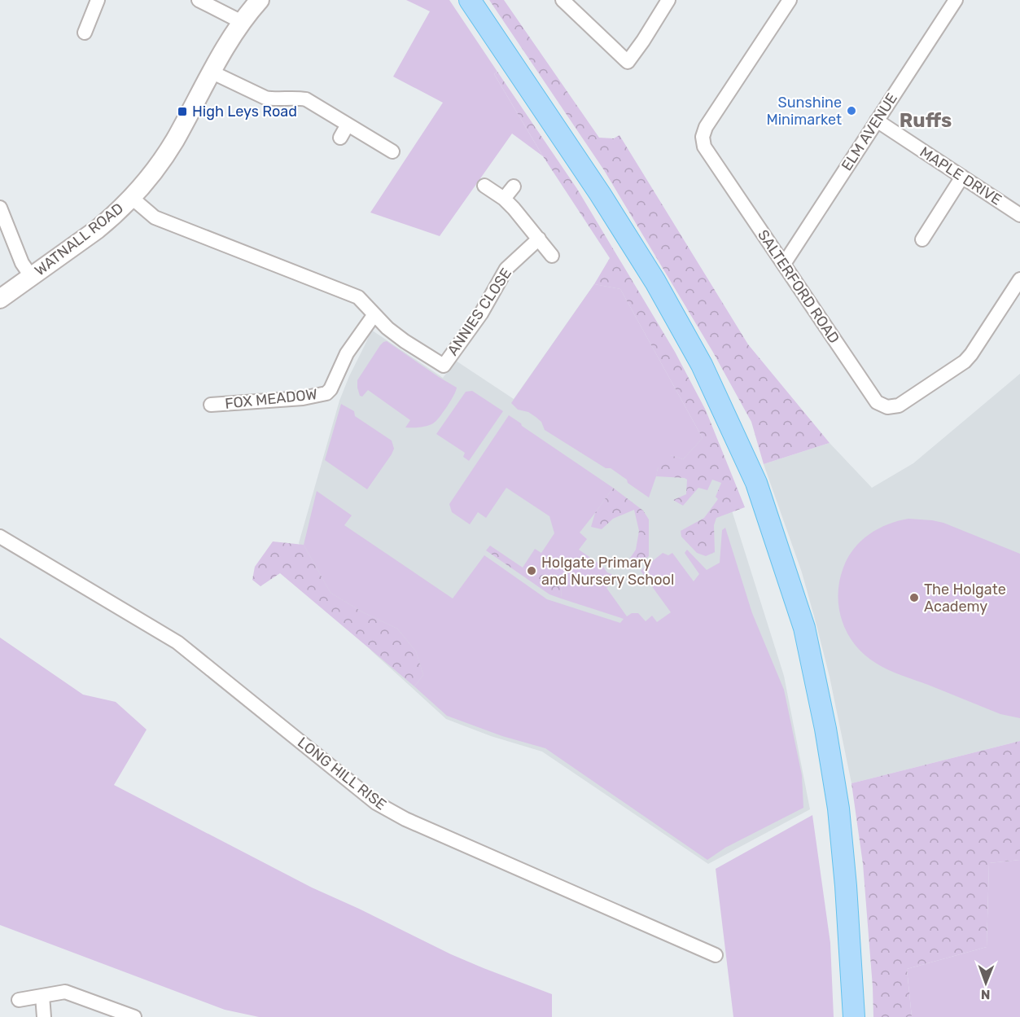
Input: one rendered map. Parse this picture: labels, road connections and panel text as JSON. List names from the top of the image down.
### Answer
{
  "streets": {
    "main road": ["WATNALL ROAD"],
    "street": [
      "ELM AVENUE",
      "MAPLE DRIVE",
      "SALTERFORD ROAD",
      "ANNIES CLOSE",
      "FOX MEADOW",
      "LONG HILL RISE"
    ]
  },
  "crossings": [
    ["ELM AVENUE", "MAPLE DRIVE"],
    ["ELM AVENUE", "SALTERFORD ROAD"],
    ["ANNIES CLOSE", "FOX MEADOW"]
  ],
  "districts": ["Ruffs"],
  "places": {
    "other": ["Sunshine Minimarket", "Holgate Primary and Nursery School", "The Holgate Academy"],
    "transit": ["High Leys Road"]
  },
  "north": "bottom"
}
